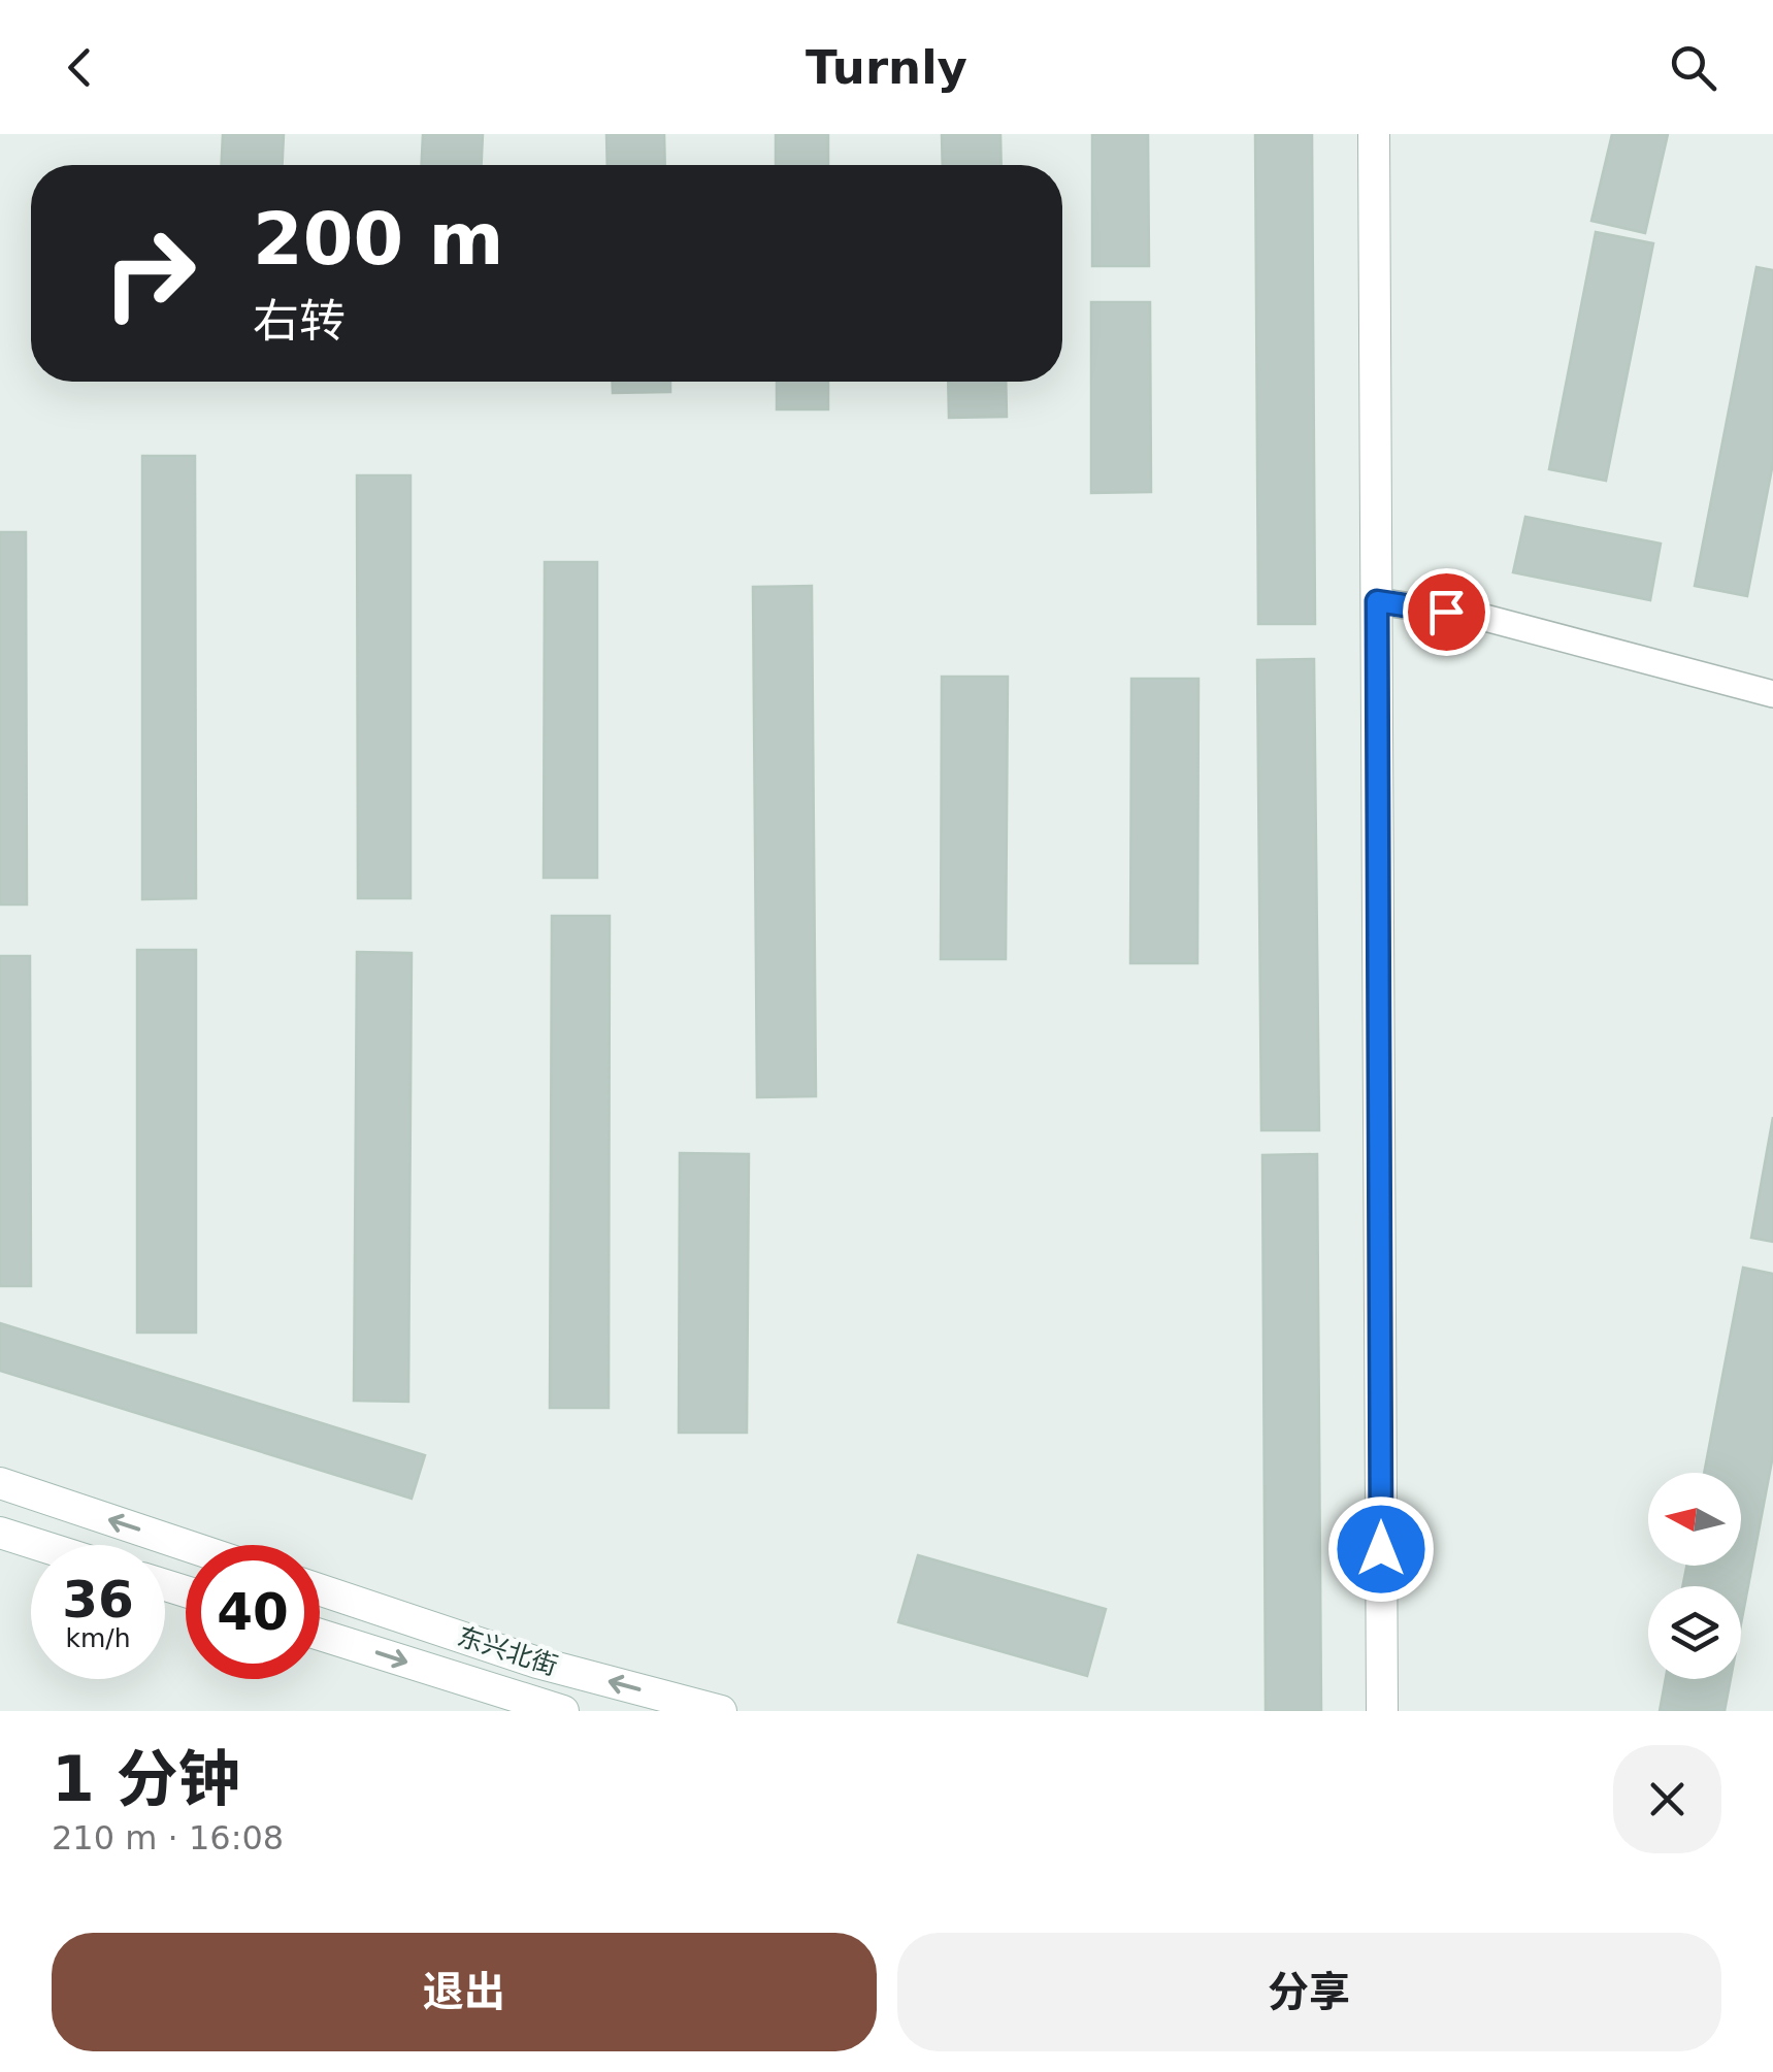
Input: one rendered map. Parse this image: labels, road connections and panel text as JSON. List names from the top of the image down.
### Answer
{
  "streets": {
    "street": ["东兴北街"]
  },
  "north": "left",
  "page": {
    "header": "Turnly",
    "turn": ["200 m", "右转"],
    "speed": "36 km/h",
    "limit": "40",
    "heading": ["1 分钟", "210 m · 16:08"],
    "buttons": ["退出", "分享"]
  }
}
